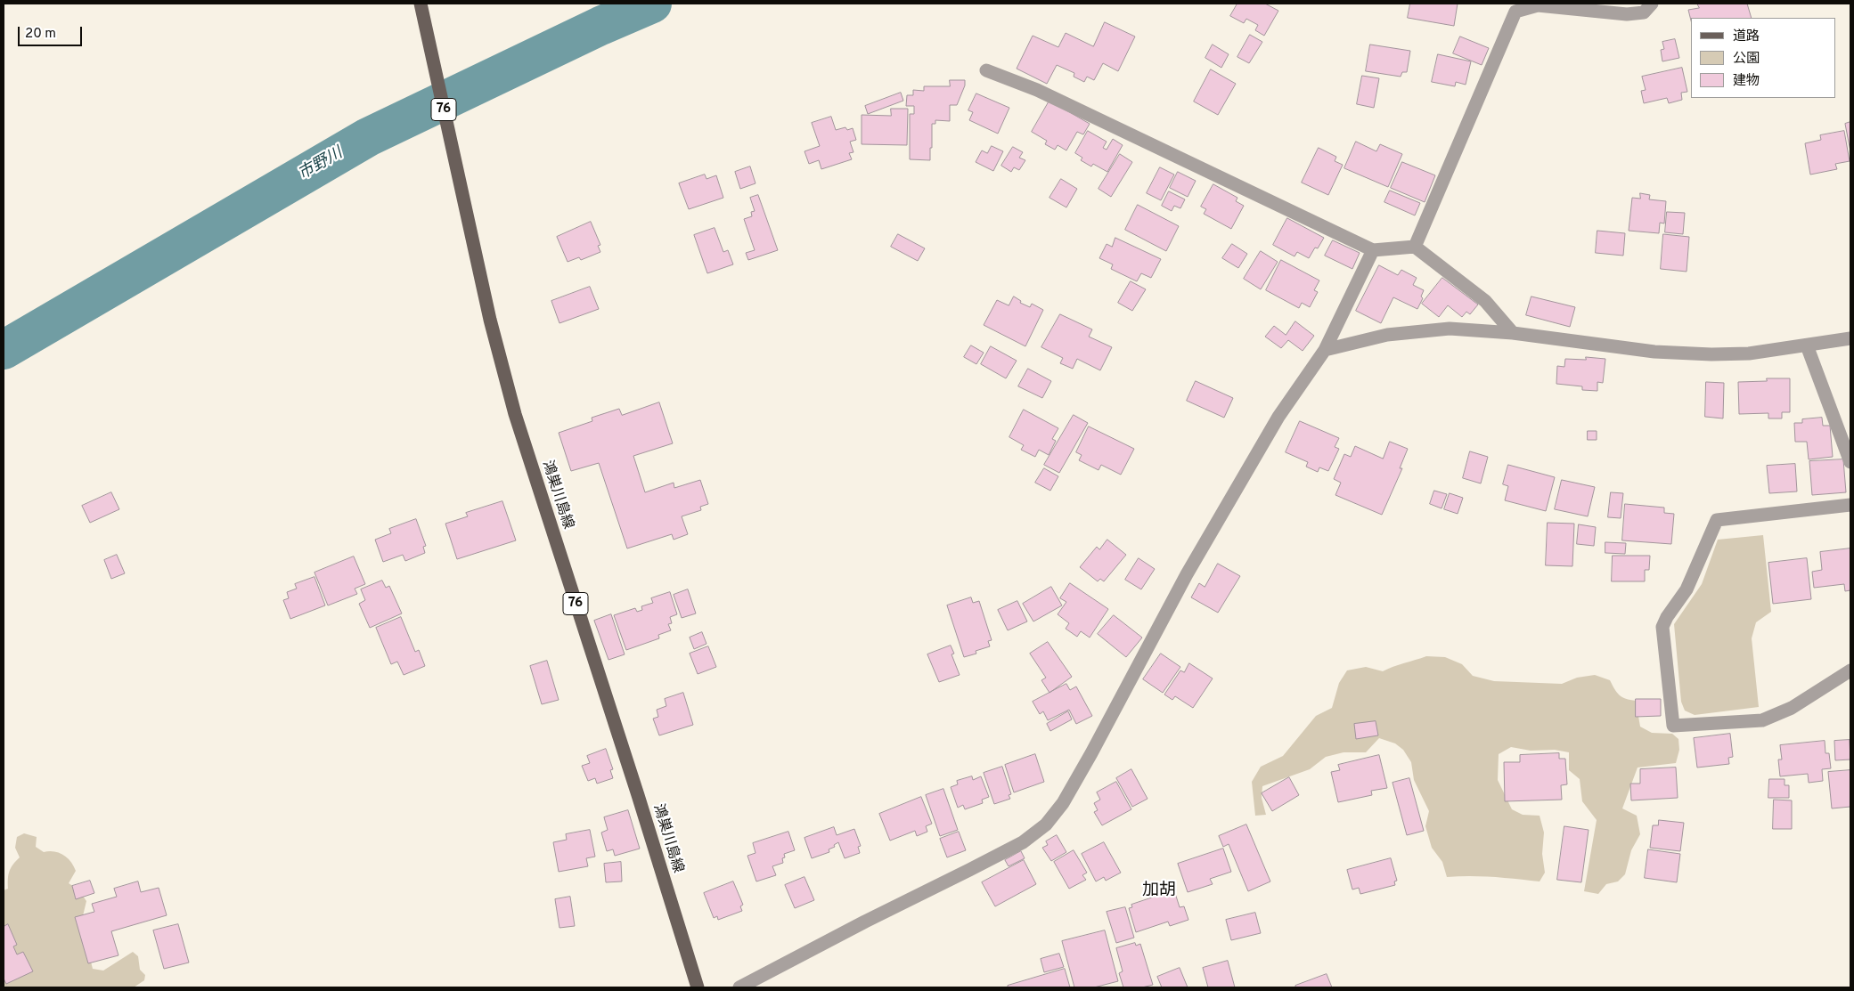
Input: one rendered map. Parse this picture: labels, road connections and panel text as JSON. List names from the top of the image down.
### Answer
{
  "streets": {
    "main road": ["76", "鴻巣川島線"]
  },
  "districts": ["加胡"],
  "water": ["市野川"],
  "legend": ["道路", "公園", "建物"],
  "scale_bar": "20 m"
}
